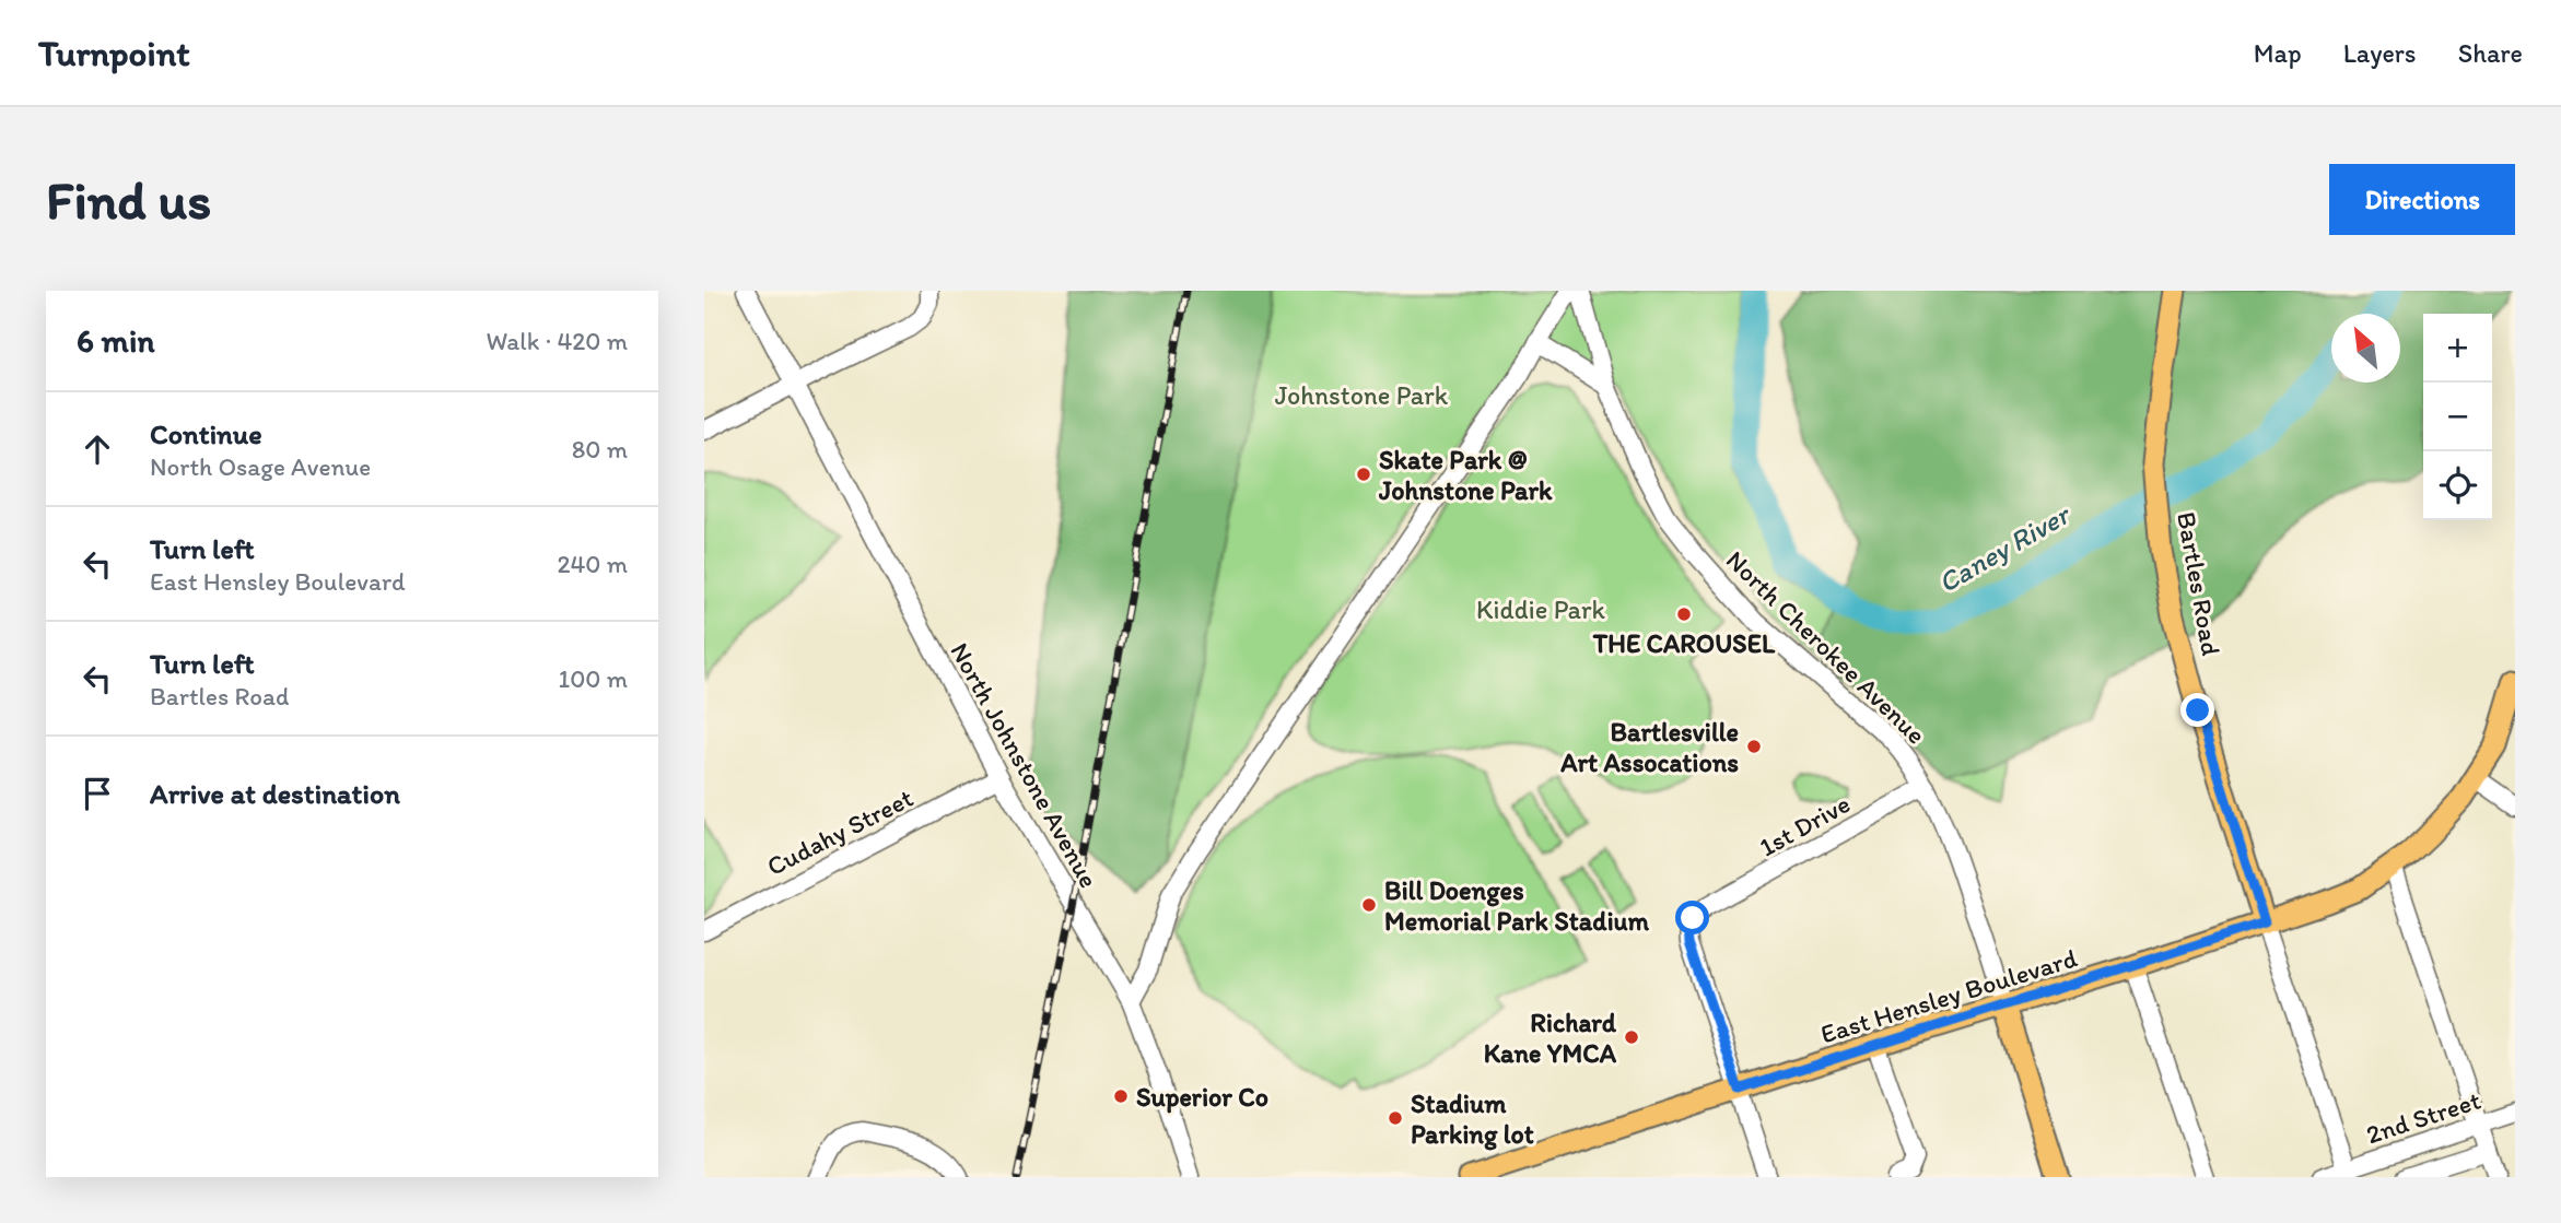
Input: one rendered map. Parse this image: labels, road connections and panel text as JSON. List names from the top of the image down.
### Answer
{
  "streets": {
    "main road": ["Bartles Road", "East Hensley Boulevard"],
    "street": [
      "North Cherokee Avenue",
      "North Johnstone Avenue",
      "1st Drive",
      "Cudahy Street",
      "2nd Street"
    ]
  },
  "crossings": [
    ["Bartles Road", "East Hensley Boulevard"],
    ["North Cherokee Avenue", "1st Drive"],
    ["North Cherokee Avenue", "East Hensley Boulevard"],
    ["North Johnstone Avenue", "Cudahy Street"],
    ["1st Drive", "East Hensley Boulevard"]
  ],
  "water": ["Caney River"],
  "parks": ["Johnstone Park", "Kiddie Park"],
  "places": [
    "Skate Park @ Johnstone Park",
    "THE CAROUSEL",
    "Bartlesville Art Assocations",
    "Bill Doenges Memorial Park Stadium",
    "Richard Kane YMCA",
    "Superior Co",
    "Stadium Parking lot"
  ],
  "north": "top left",
  "page": {
    "header": "Turnpoint",
    "nav": ["Map", "Layers", "Share"],
    "buttons": "Directions",
    "title": "Find us",
    "heading": ["6 min", "Walk · 420 m"],
    "map_buttons": ["+", "−"],
    "list": [
      ["Continue", "North Osage Avenue", "80 m"],
      ["Turn left", "East Hensley Boulevard", "240 m"],
      ["Turn left", "Bartles Road", "100 m"],
      "Arrive at destination"
    ]
  }
}
